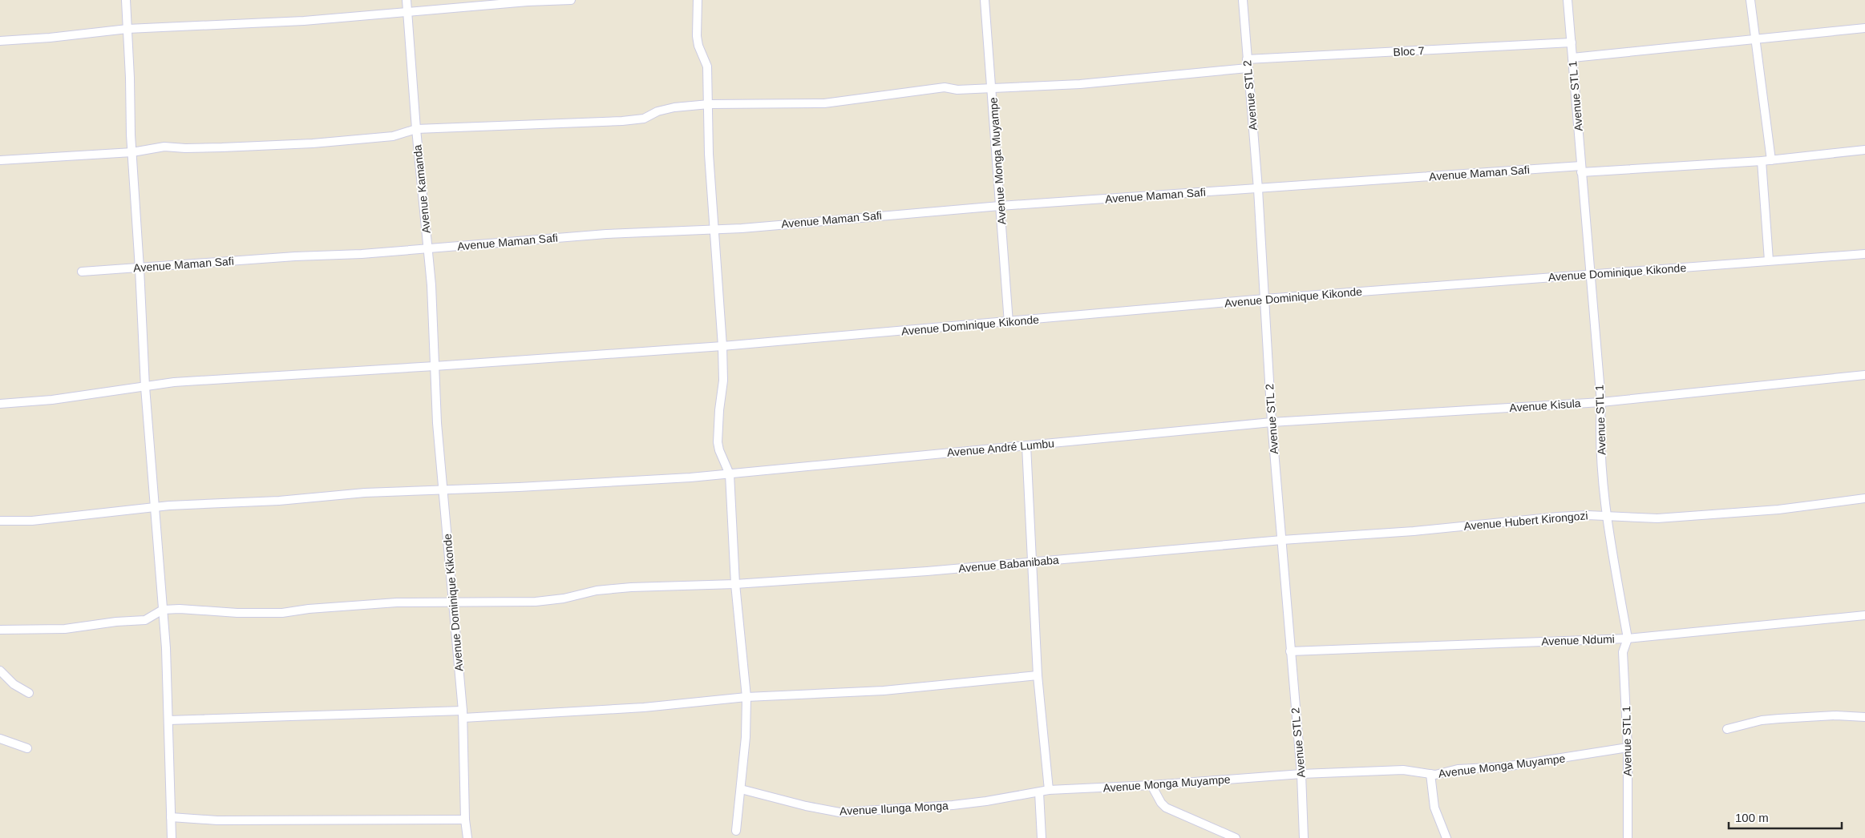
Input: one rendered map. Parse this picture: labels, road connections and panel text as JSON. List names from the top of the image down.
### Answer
{
  "streets": {
    "street": [
      "Bloc 7",
      "Avenue STL 2",
      "Avenue STL 1",
      "Avenue Monga Muyampe",
      "Avenue Maman Safi",
      "Avenue Kamanda",
      "Avenue Dominique Kikonde",
      "Avenue Kisula",
      "Avenue André Lumbu",
      "Avenue Hubert Kirongozi",
      "Avenue Babanibaba",
      "Avenue Ndumi",
      "Avenue Ilunga Monga"
    ]
  },
  "crossings": [
    ["Bloc 7", "Avenue STL 2"],
    ["Bloc 7", "Avenue STL 1"],
    ["Avenue STL 2", "Avenue Monga Muyampe"],
    ["Avenue STL 2", "Avenue Maman Safi"],
    ["Avenue STL 2", "Avenue Dominique Kikonde"],
    ["Avenue STL 2", "Avenue Kisula"],
    ["Avenue STL 2", "Avenue André Lumbu"],
    ["Avenue STL 2", "Avenue Hubert Kirongozi"],
    ["Avenue STL 2", "Avenue Babanibaba"],
    ["Avenue STL 2", "Avenue Ndumi"],
    ["Avenue STL 1", "Avenue Monga Muyampe"],
    ["Avenue STL 1", "Avenue Maman Safi"],
    ["Avenue STL 1", "Avenue Dominique Kikonde"],
    ["Avenue STL 1", "Avenue Kisula"],
    ["Avenue STL 1", "Avenue Hubert Kirongozi"],
    ["Avenue STL 1", "Avenue Ndumi"],
    ["Avenue Monga Muyampe", "Avenue Maman Safi"],
    ["Avenue Monga Muyampe", "Avenue Dominique Kikonde"],
    ["Avenue Monga Muyampe", "Avenue Ilunga Monga"],
    ["Avenue Maman Safi", "Avenue Kamanda"],
    ["Avenue Kamanda", "Avenue Dominique Kikonde"],
    ["Avenue Dominique Kikonde", "Avenue André Lumbu"],
    ["Avenue Dominique Kikonde", "Avenue Babanibaba"],
    ["Avenue Kisula", "Avenue André Lumbu"],
    ["Avenue Hubert Kirongozi", "Avenue Babanibaba"]
  ],
  "scale_bar": "100 m"
}
